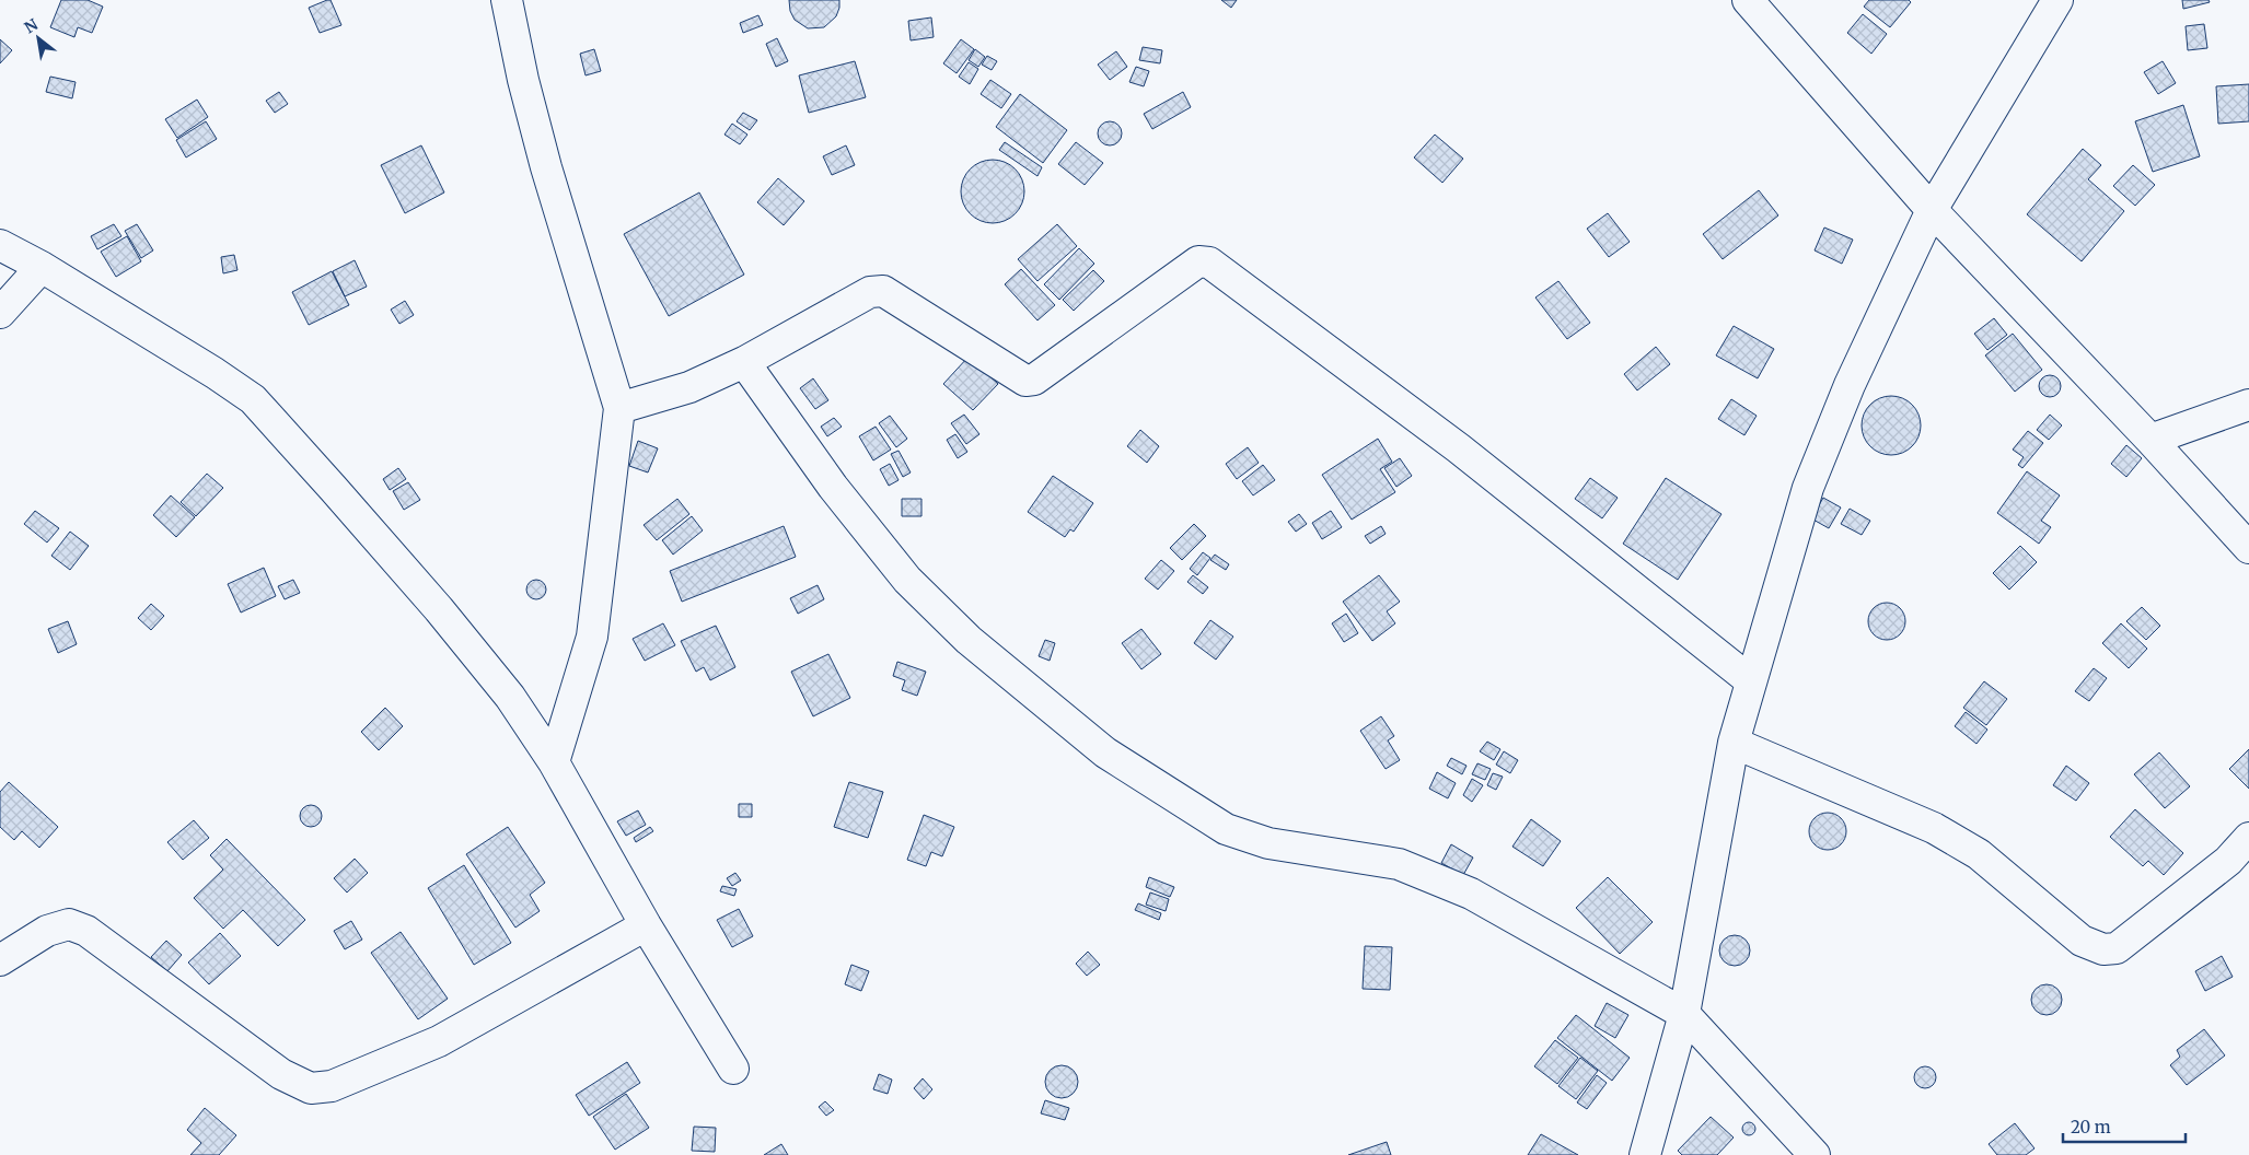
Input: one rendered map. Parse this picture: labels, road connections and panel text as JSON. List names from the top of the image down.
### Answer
{
  "scale_bar": "20 m",
  "north": "top left"
}
